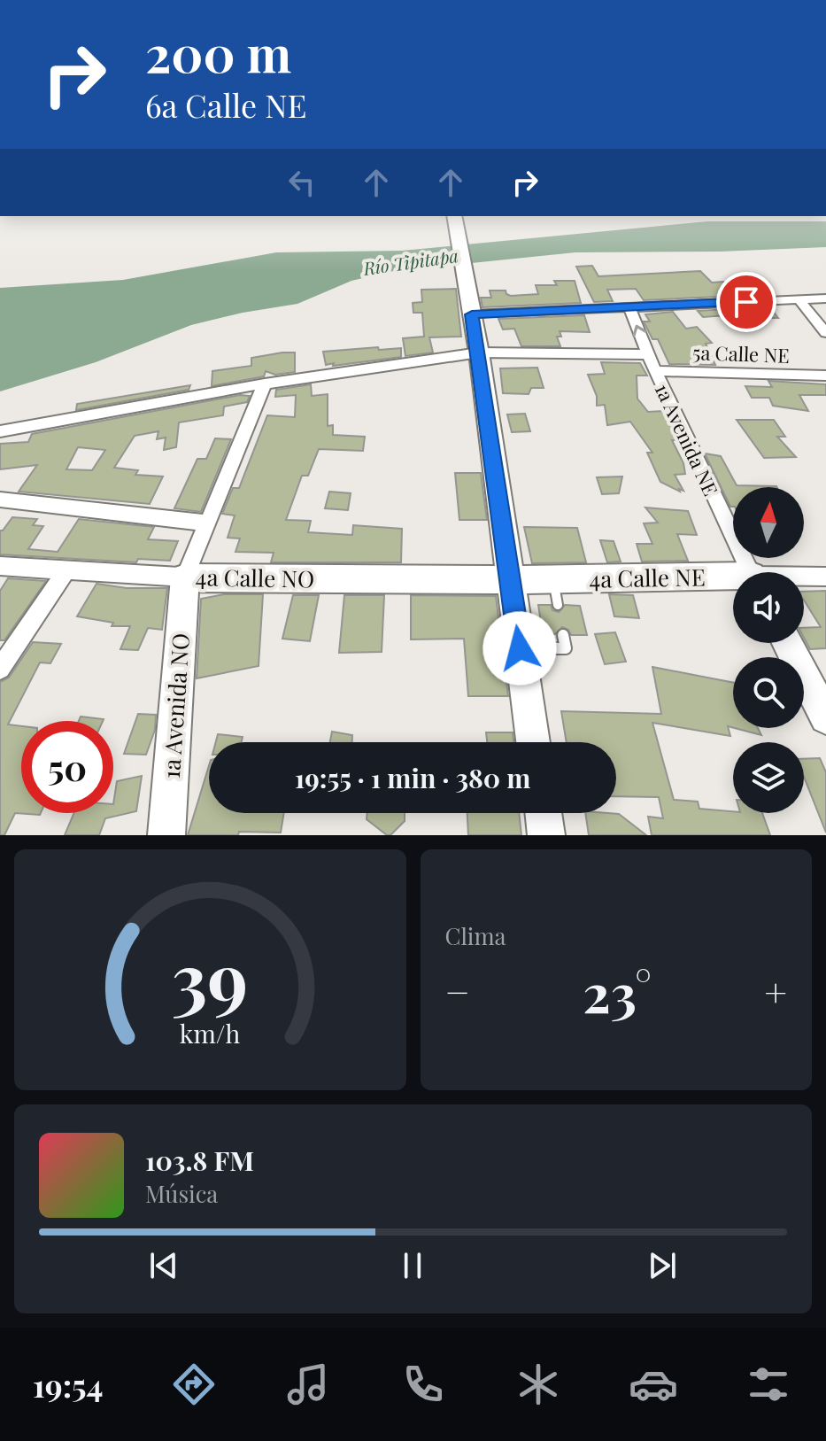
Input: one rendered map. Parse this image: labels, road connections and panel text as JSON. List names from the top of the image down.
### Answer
{
  "streets": {
    "street": [
      "5a Calle NE",
      "1a Avenida NE",
      "4a Calle NO",
      "4a Calle NE",
      "1a Avenida NO"
    ]
  },
  "crossings": [
    ["5a Calle NE", "1a Avenida NE"],
    ["4a Calle NO", "4a Calle NE"],
    ["4a Calle NO", "1a Avenida NO"]
  ],
  "water": ["Río Tipitapa"],
  "north": "top",
  "page": {
    "turn": ["200 m", "6a Calle NE"],
    "limit": "50",
    "trip": "19:55 · 1 min · 380 m",
    "tile": "Clima",
    "heat": ["−", "23°", "+"],
    "song": ["103.8 FM", "Música"],
    "tabs": "19:54",
    "gauge": ["39", "km/h"]
  }
}
